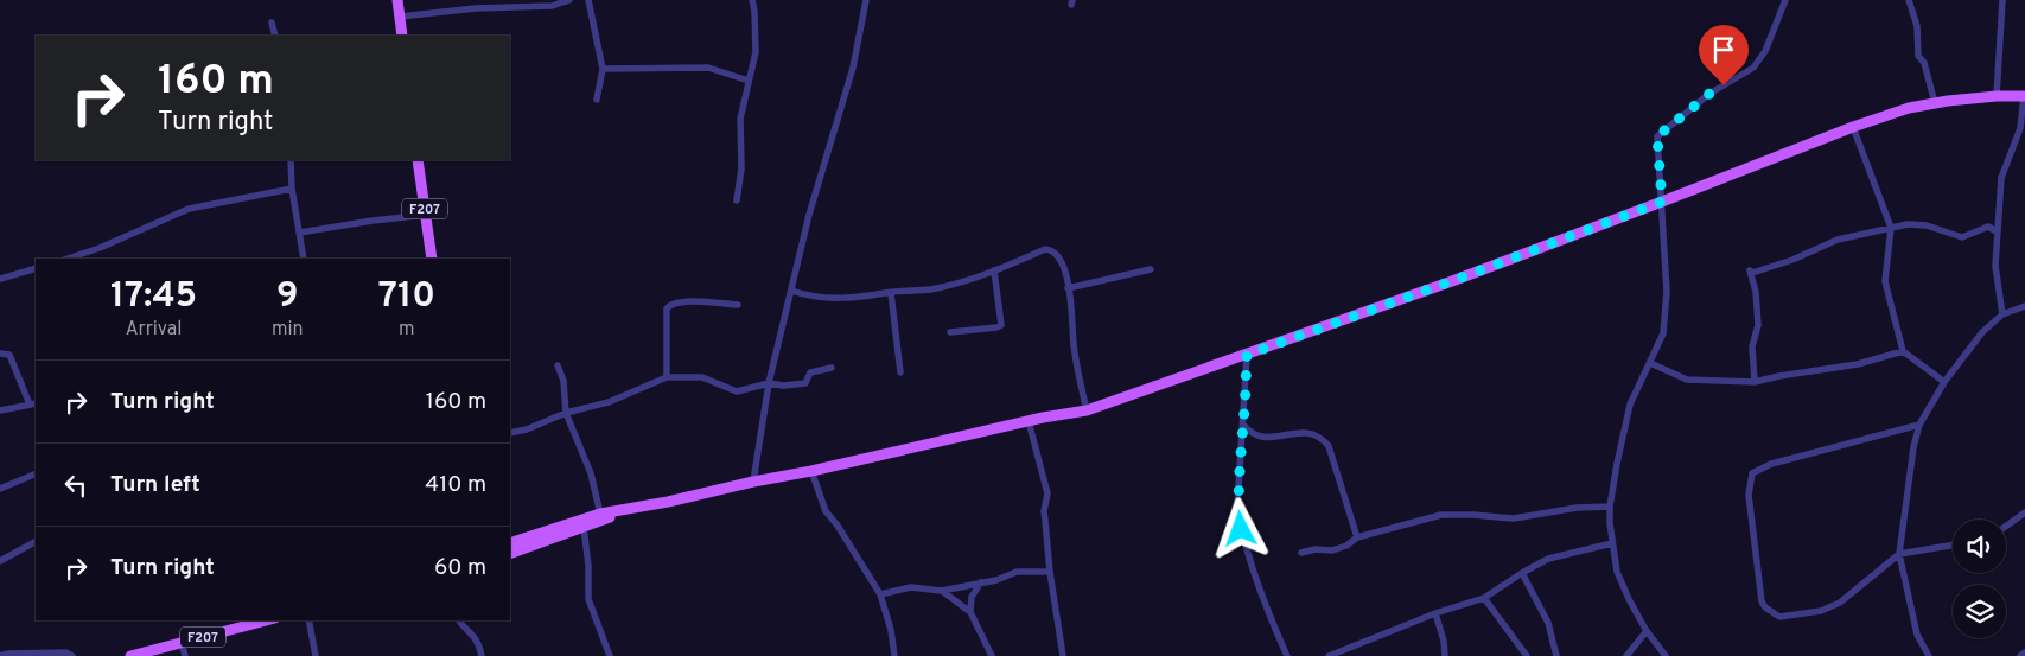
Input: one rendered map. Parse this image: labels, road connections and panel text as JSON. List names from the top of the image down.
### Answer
{
  "streets": {
    "main road": ["F207"]
  },
  "page": {
    "turn": ["160 m", "Turn right"],
    "eta": [
      "17:45",
      "Arrival",
      "9",
      "min",
      "710",
      "m"
    ],
    "list": [
      {
        "name": "Turn right",
        "value": "160 m"
      },
      {
        "name": "Turn left",
        "value": "410 m"
      },
      {
        "name": "Turn right",
        "value": "60 m"
      }
    ]
  }
}
